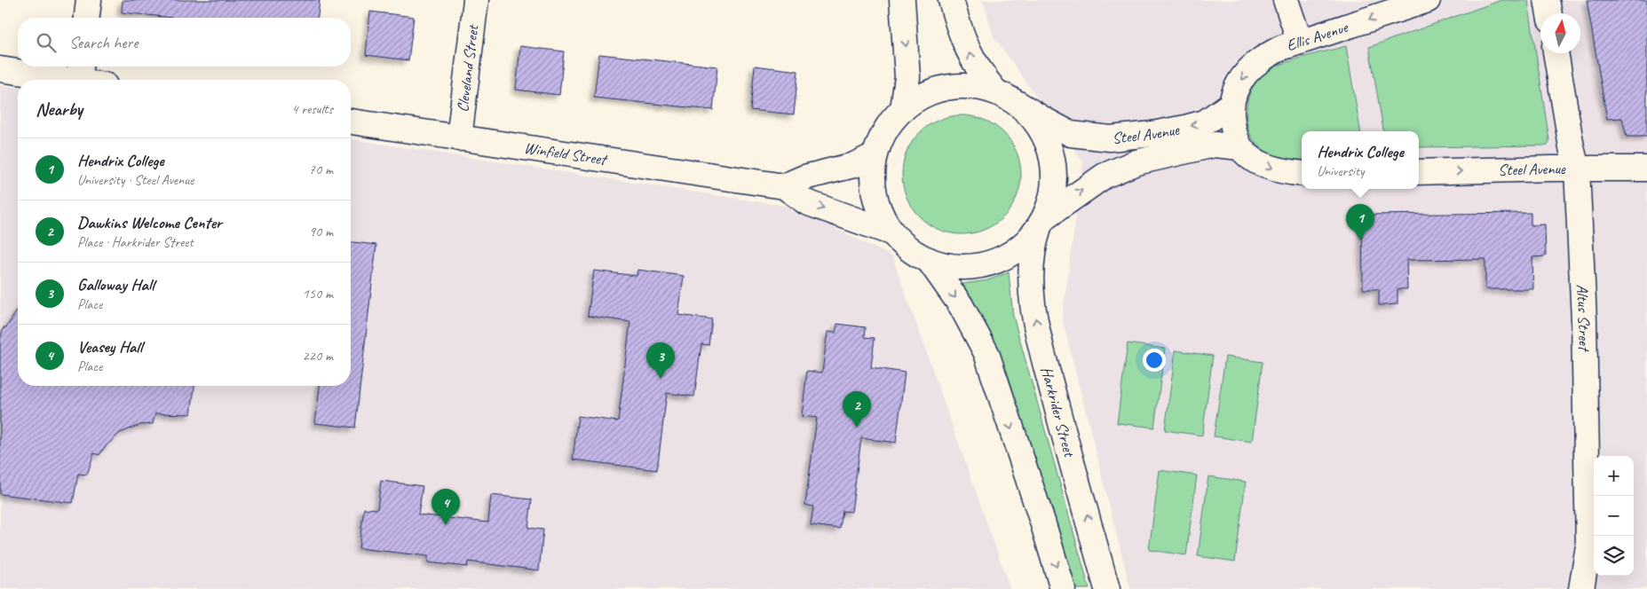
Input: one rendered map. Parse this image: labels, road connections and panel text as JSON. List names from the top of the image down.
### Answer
{
  "streets": {
    "street": [
      "Ellis Avenue",
      "Cleveland Street",
      "Steel Avenue",
      "Winfield Street",
      "Altus Street",
      "Harkrider Street"
    ]
  },
  "crossings": [
    ["Ellis Avenue", "Steel Avenue"],
    ["Cleveland Street", "Winfield Street"],
    ["Steel Avenue", "Altus Street"],
    ["Steel Avenue", "Harkrider Street"]
  ],
  "one_way": ["Ellis Avenue"],
  "north": "top",
  "page": {
    "search": "Search here",
    "heading": ["Nearby", "4 results"],
    "popup": ["Hendrix College", "University"],
    "list": [
      {
        "mark": "1",
        "name": "Hendrix College",
        "note": "University · Steel Avenue",
        "value": "70 m"
      },
      {
        "mark": "2",
        "name": "Dawkins Welcome Center",
        "note": "Place · Harkrider Street",
        "value": "90 m"
      },
      {
        "mark": "3",
        "name": "Galloway Hall",
        "note": "Place",
        "value": "150 m"
      },
      {
        "mark": "4",
        "name": "Veasey Hall",
        "note": "Place",
        "value": "220 m"
      }
    ],
    "pins": [
      "1",
      "3",
      "2",
      "4"
    ],
    "map_buttons": ["+", "−"]
  }
}
